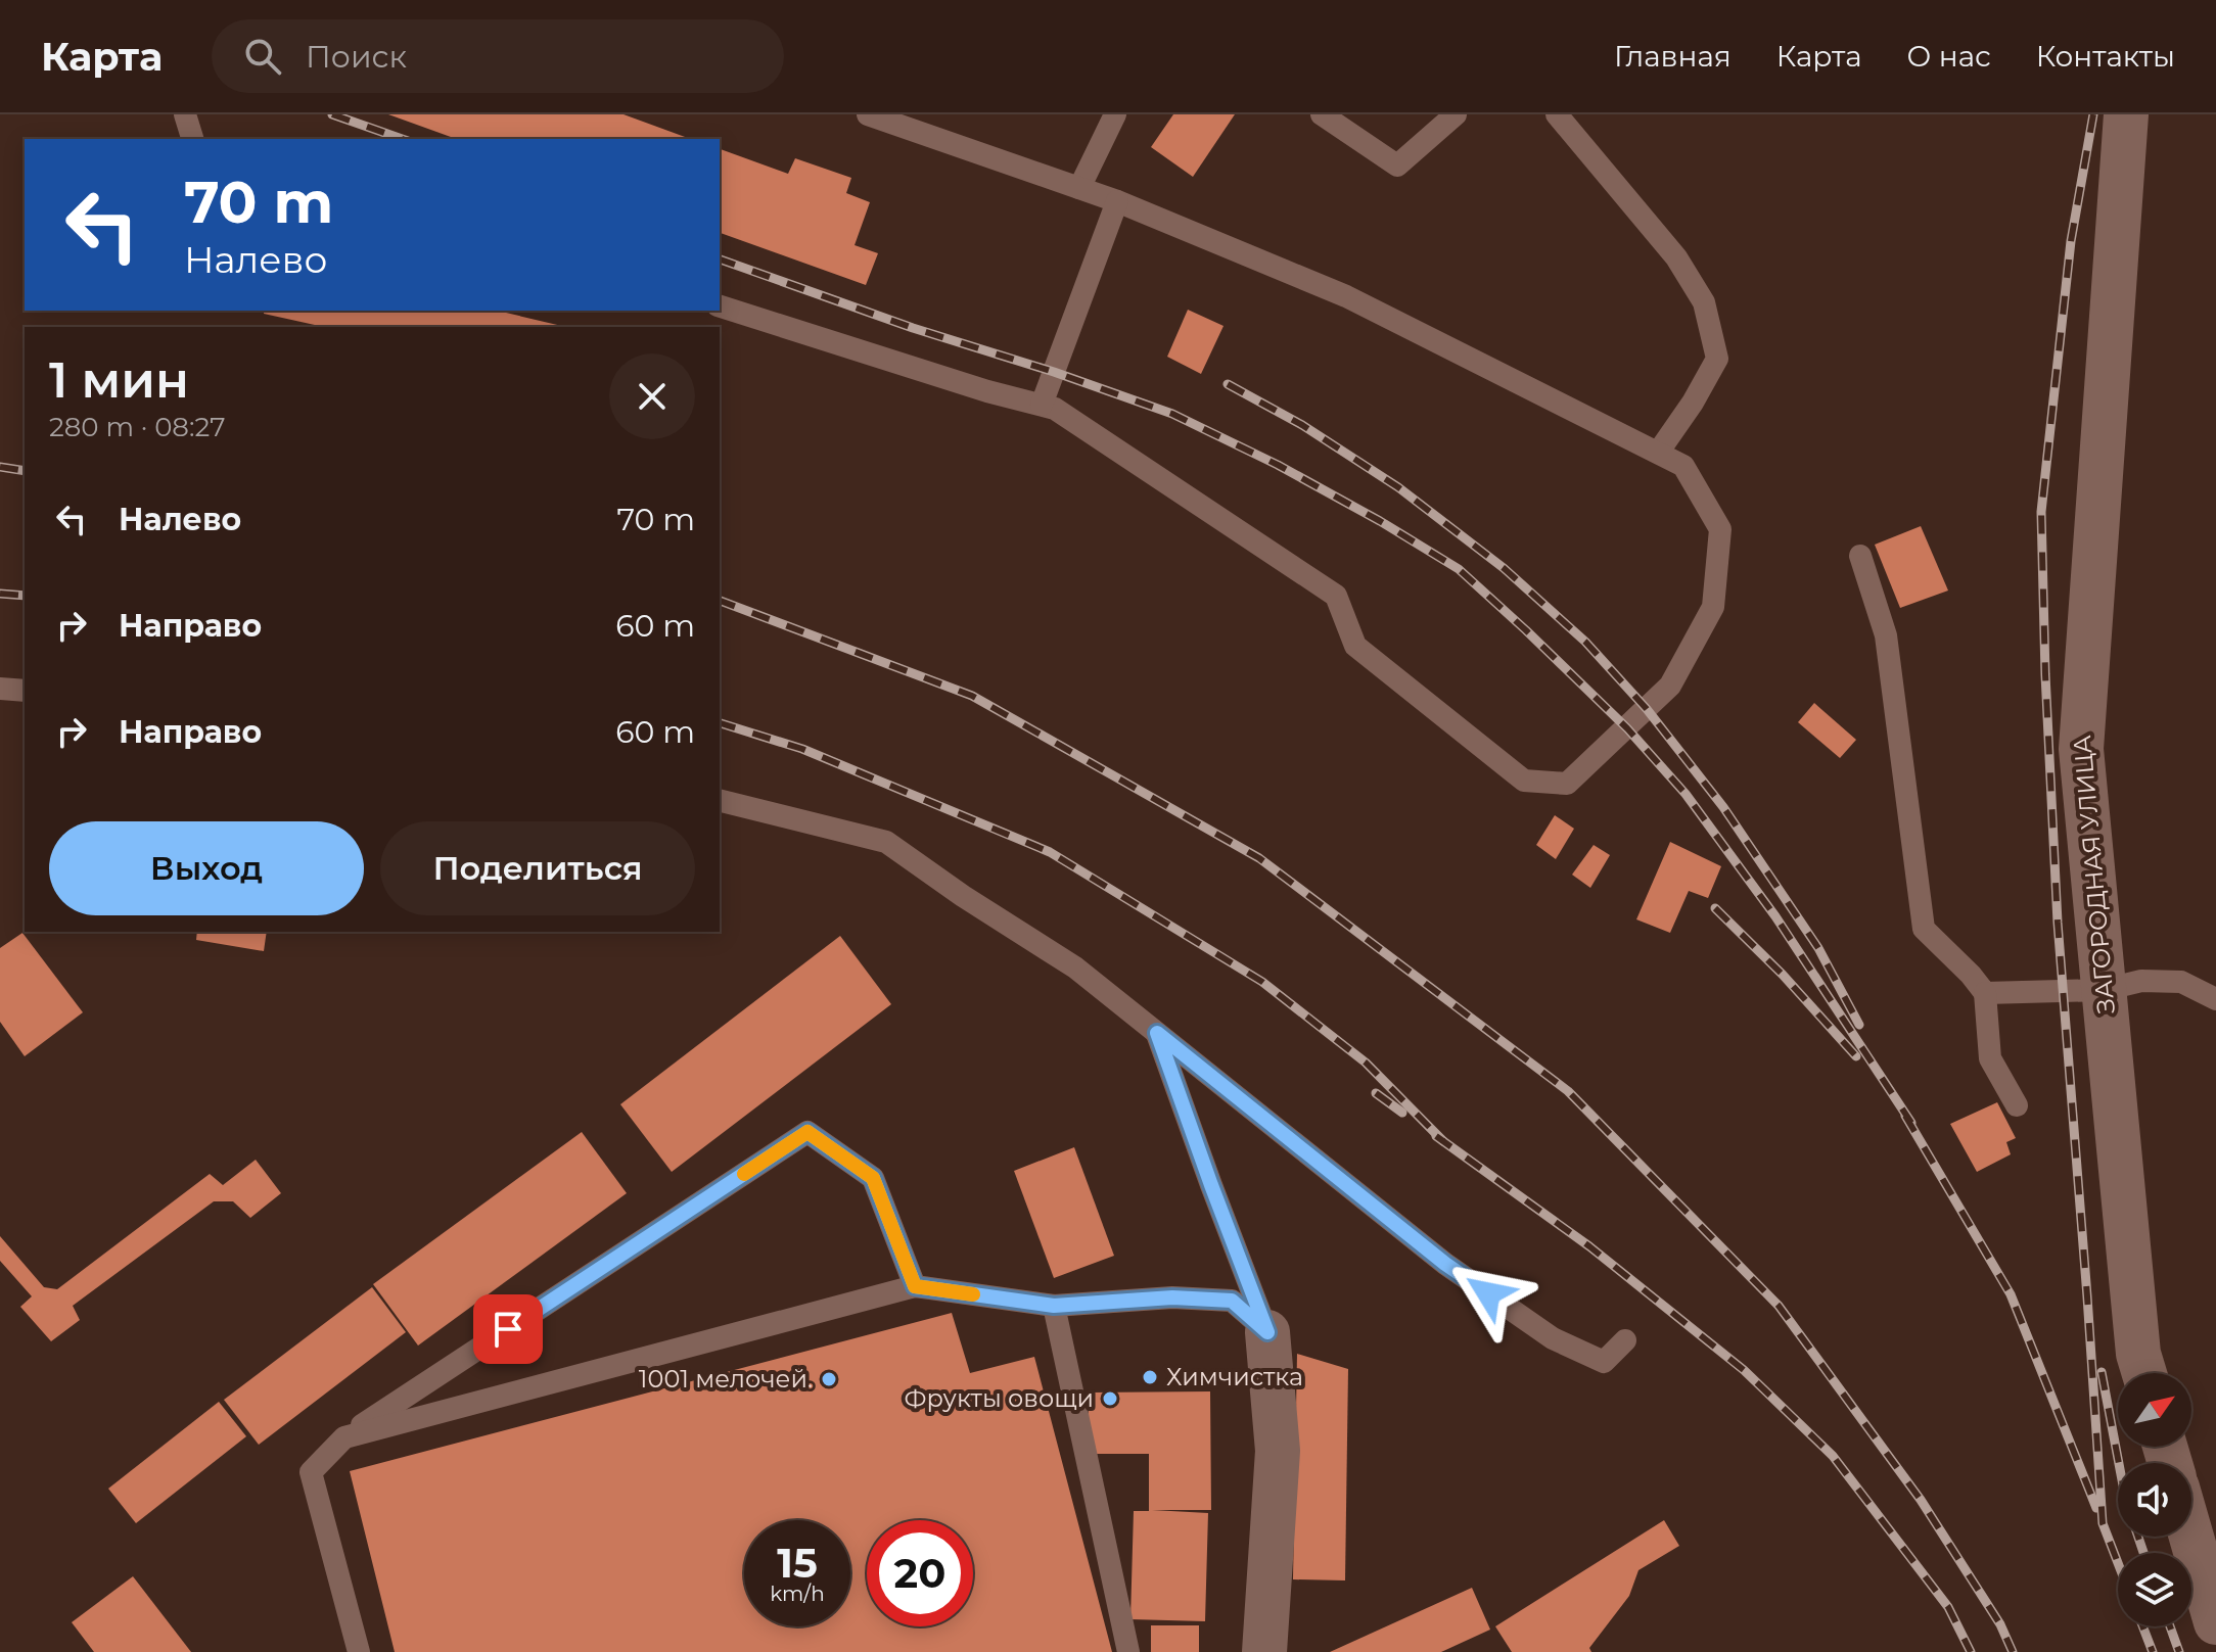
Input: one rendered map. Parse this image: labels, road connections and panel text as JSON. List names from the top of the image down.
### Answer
{
  "streets": {
    "street": ["ЗАГОРОДНАЯ УЛИЦА"]
  },
  "places": ["Химчистка", "1001 мелочей.", "Фрукты овощи"],
  "north": "top right",
  "page": {
    "header": "Карта",
    "search": "Поиск",
    "nav": [
      "Главная",
      "Карта",
      "О нас",
      "Контакты"
    ],
    "turn": ["70 m", "Налево"],
    "heading": ["1 мин", "280 m · 08:27"],
    "list": [
      {
        "name": "Налево",
        "value": "70 m"
      },
      {
        "name": "Направо",
        "value": "60 m"
      },
      {
        "name": "Направо",
        "value": "60 m"
      }
    ],
    "buttons": ["Выход", "Поделиться"],
    "speed": "15 km/h",
    "limit": "20"
  }
}
